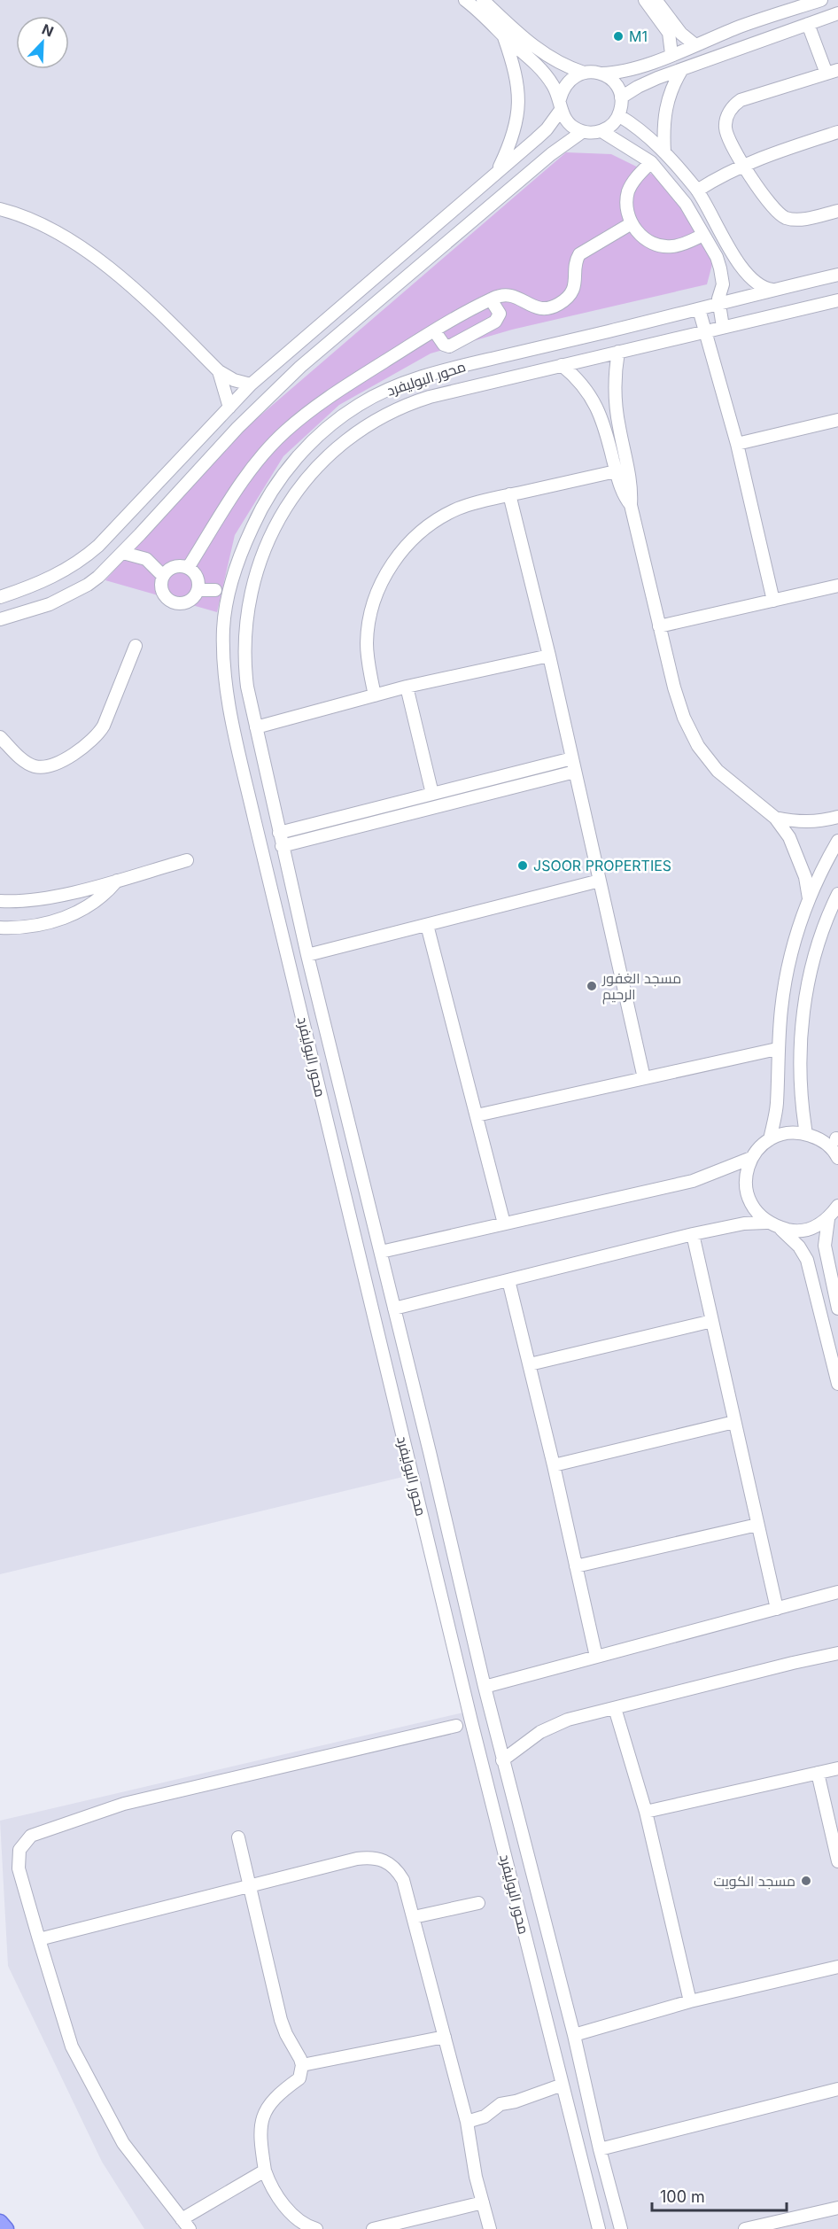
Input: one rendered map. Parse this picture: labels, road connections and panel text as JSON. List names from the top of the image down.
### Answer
{
  "streets": {
    "street": ["محور البوليفرد"]
  },
  "places": [
    "M1",
    "JSOOR PROPERTIES",
    "مسجد الغفور الرحيم",
    "مسجد الكويت"
  ],
  "scale_bar": "100 m",
  "north": "top right"
}
